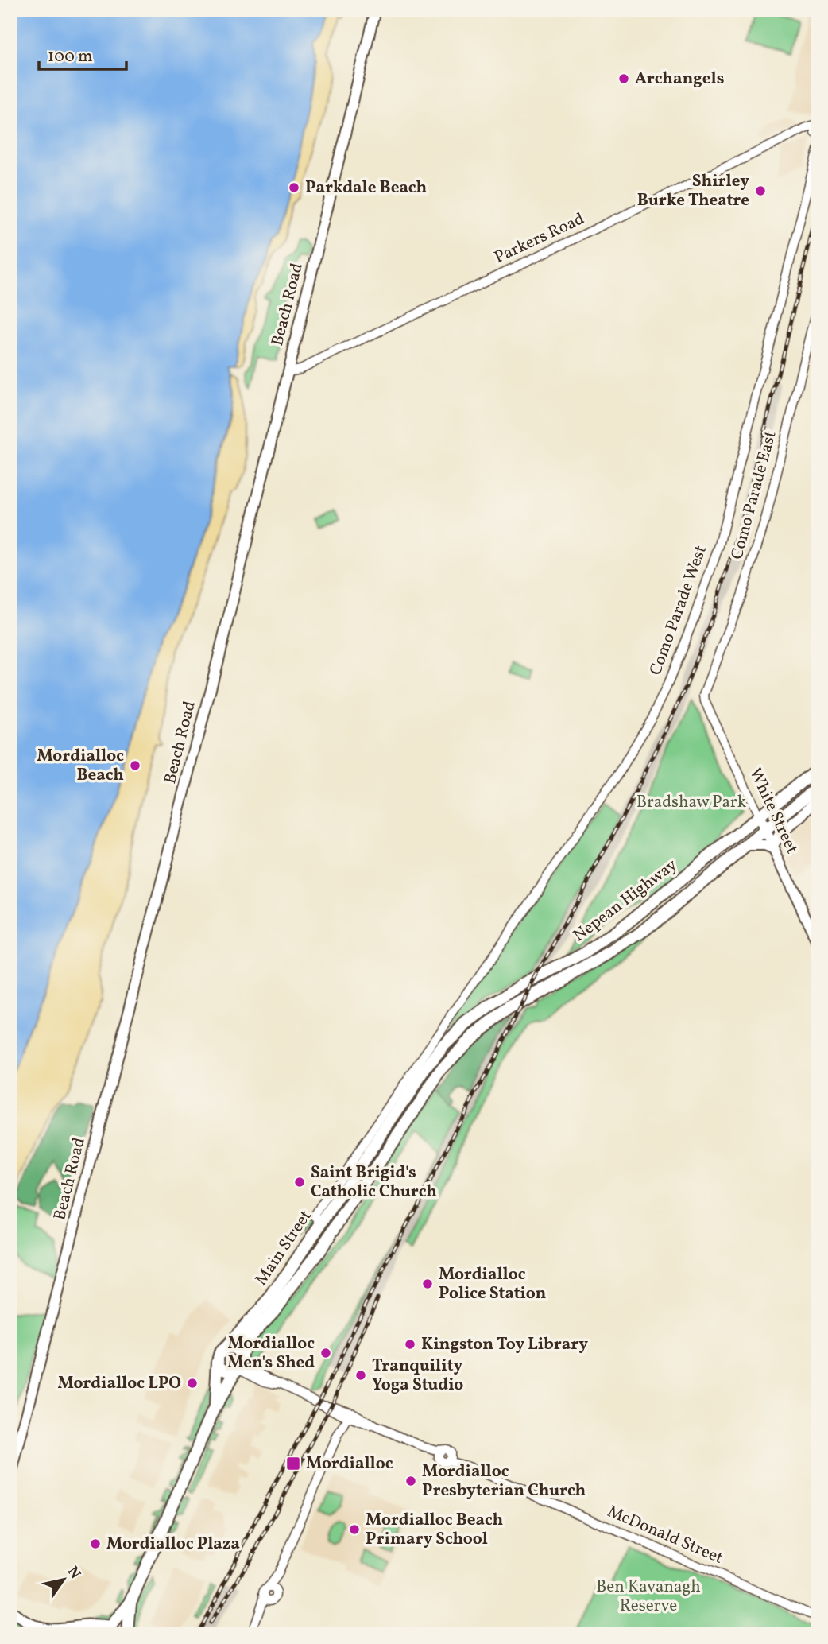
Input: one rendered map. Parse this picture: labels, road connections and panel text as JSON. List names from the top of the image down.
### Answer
{
  "streets": {
    "highway": ["Nepean Highway", "Main Street"],
    "main road": ["Beach Road", "White Street"],
    "street": [
      "Parkers Road",
      "Como Parade East",
      "Como Parade West",
      "McDonald Street"
    ]
  },
  "crossings": [
    ["Parkers Road", "Beach Road"],
    ["Parkers Road", "Como Parade West"],
    ["Como Parade East", "White Street"],
    ["Como Parade West", "Main Street"],
    ["White Street", "Nepean Highway"],
    ["Nepean Highway", "Main Street"]
  ],
  "parks": ["Bradshaw Park", "Ben Kavanagh Reserve"],
  "places": {
    "other": [
      "Archangels",
      "Parkdale Beach",
      "Shirley Burke Theatre",
      "Mordialloc Beach",
      "Saint Brigid's Catholic Church",
      "Mordialloc Police Station",
      "Kingston Toy Library",
      "Mordialloc Men's Shed",
      "Tranquility Yoga Studio",
      "Mordialloc LPO",
      "Mordialloc Presbyterian Church",
      "Mordialloc Beach Primary School",
      "Mordialloc Plaza"
    ],
    "transit": ["Mordialloc"]
  },
  "scale_bar": "100 m",
  "north": "top right"
}
